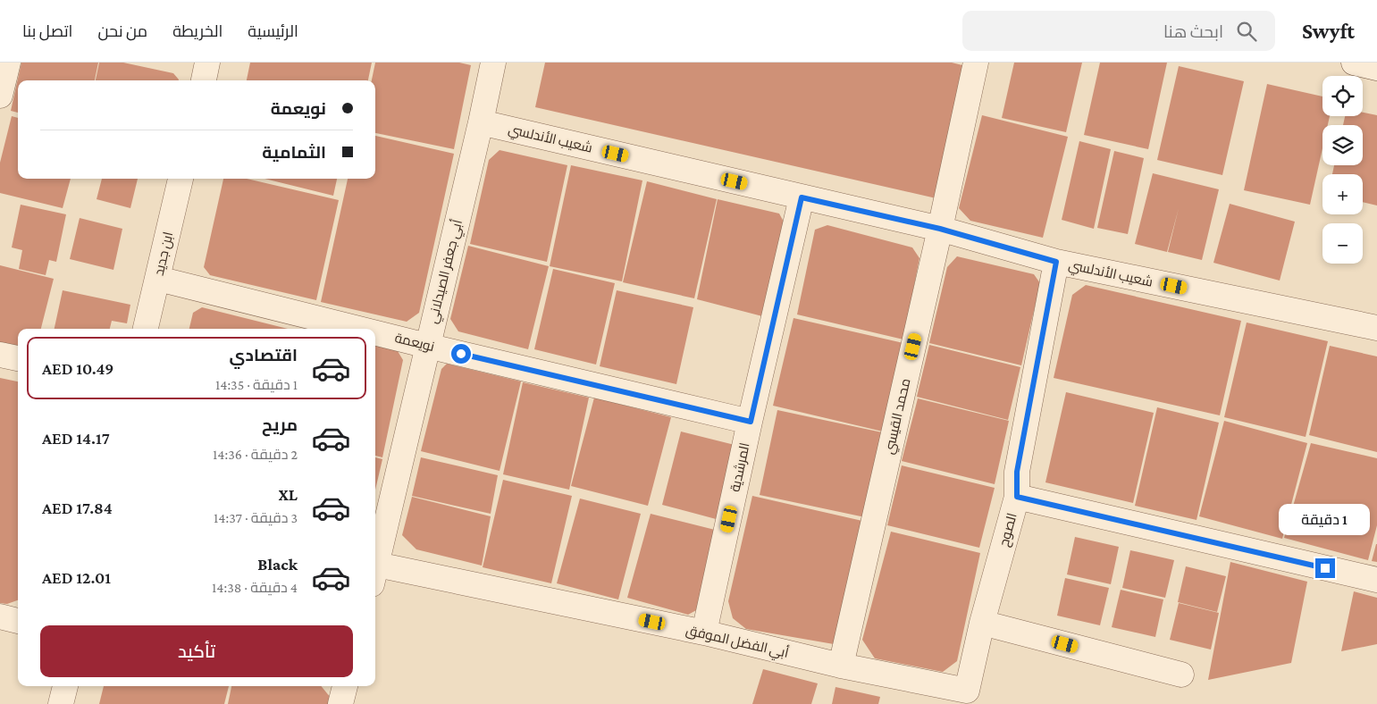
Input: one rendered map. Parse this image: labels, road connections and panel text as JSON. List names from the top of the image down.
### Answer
{
  "streets": {
    "street": [
      "شعيب الأندلسي",
      "ابن جديد",
      "أبي جعفر الصيدلاني",
      "نويعمة",
      "محمد القيسي",
      "المرشدية",
      "الصوح",
      "أبي الفضل الموفق"
    ]
  },
  "crossings": [
    ["شعيب الأندلسي", "أبي جعفر الصيدلاني"],
    ["شعيب الأندلسي", "محمد القيسي"],
    ["شعيب الأندلسي", "المرشدية"],
    ["شعيب الأندلسي", "الصوح"],
    ["ابن جديد", "نويعمة"],
    ["أبي جعفر الصيدلاني", "نويعمة"],
    ["نويعمة", "المرشدية"],
    ["محمد القيسي", "أبي الفضل الموفق"],
    ["المرشدية", "أبي الفضل الموفق"],
    ["الصوح", "أبي الفضل الموفق"]
  ],
  "page": {
    "header": "Swyft",
    "search": "ابحث هنا",
    "nav": [
      "الرئيسية",
      "الخريطة",
      "من نحن",
      "اتصل بنا"
    ],
    "map_buttons": ["+", "−"],
    "banner": ["نويعمة", "الثمامية"],
    "list": [
      {
        "name": "اقتصادي",
        "note": "1 دقيقة · 14:35",
        "value": "AED 10.49"
      },
      {
        "name": "مريح",
        "note": "2 دقيقة · 14:36",
        "value": "AED 14.17"
      },
      {
        "name": "XL",
        "note": "3 دقيقة · 14:37",
        "value": "AED 17.84"
      },
      {
        "name": "Black",
        "note": "4 دقيقة · 14:38",
        "value": "AED 12.01"
      }
    ],
    "bubble": "1 دقيقة",
    "buttons": "تأكيد"
  }
}
